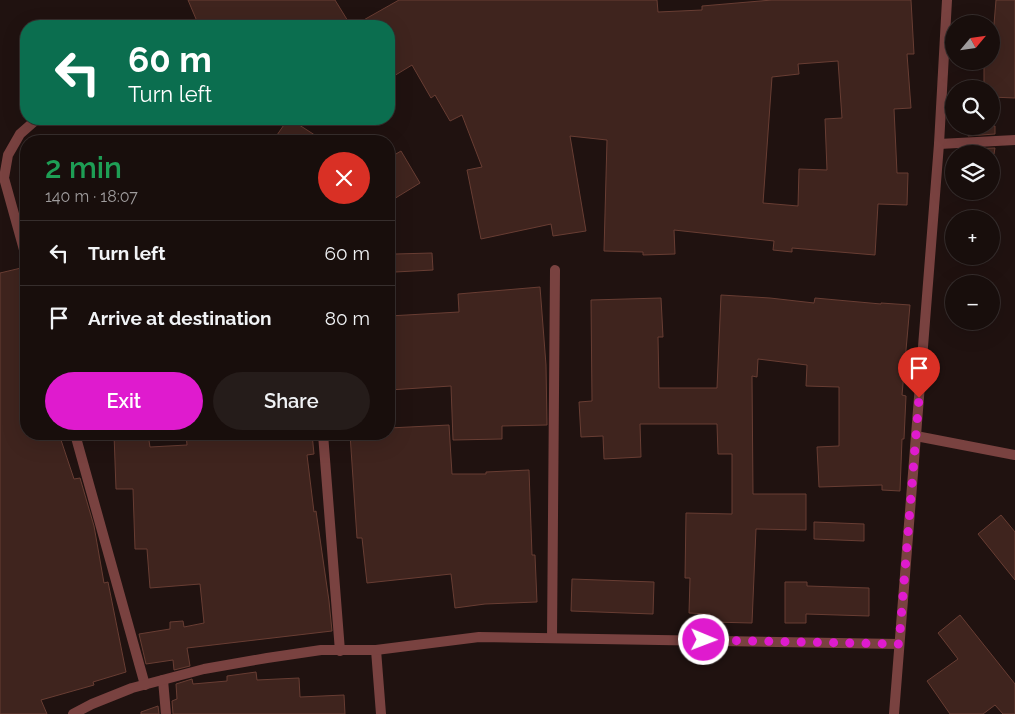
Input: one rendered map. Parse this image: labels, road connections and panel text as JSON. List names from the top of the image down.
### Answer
{
  "north": "top right",
  "page": {
    "map_buttons": ["+", "−"],
    "turn": ["60 m", "Turn left"],
    "heading": ["2 min", "140 m · 18:07"],
    "list": [
      {
        "name": "Turn left",
        "value": "60 m"
      },
      {
        "name": "Arrive at destination",
        "value": "80 m"
      }
    ],
    "buttons": ["Exit", "Share"]
  }
}
